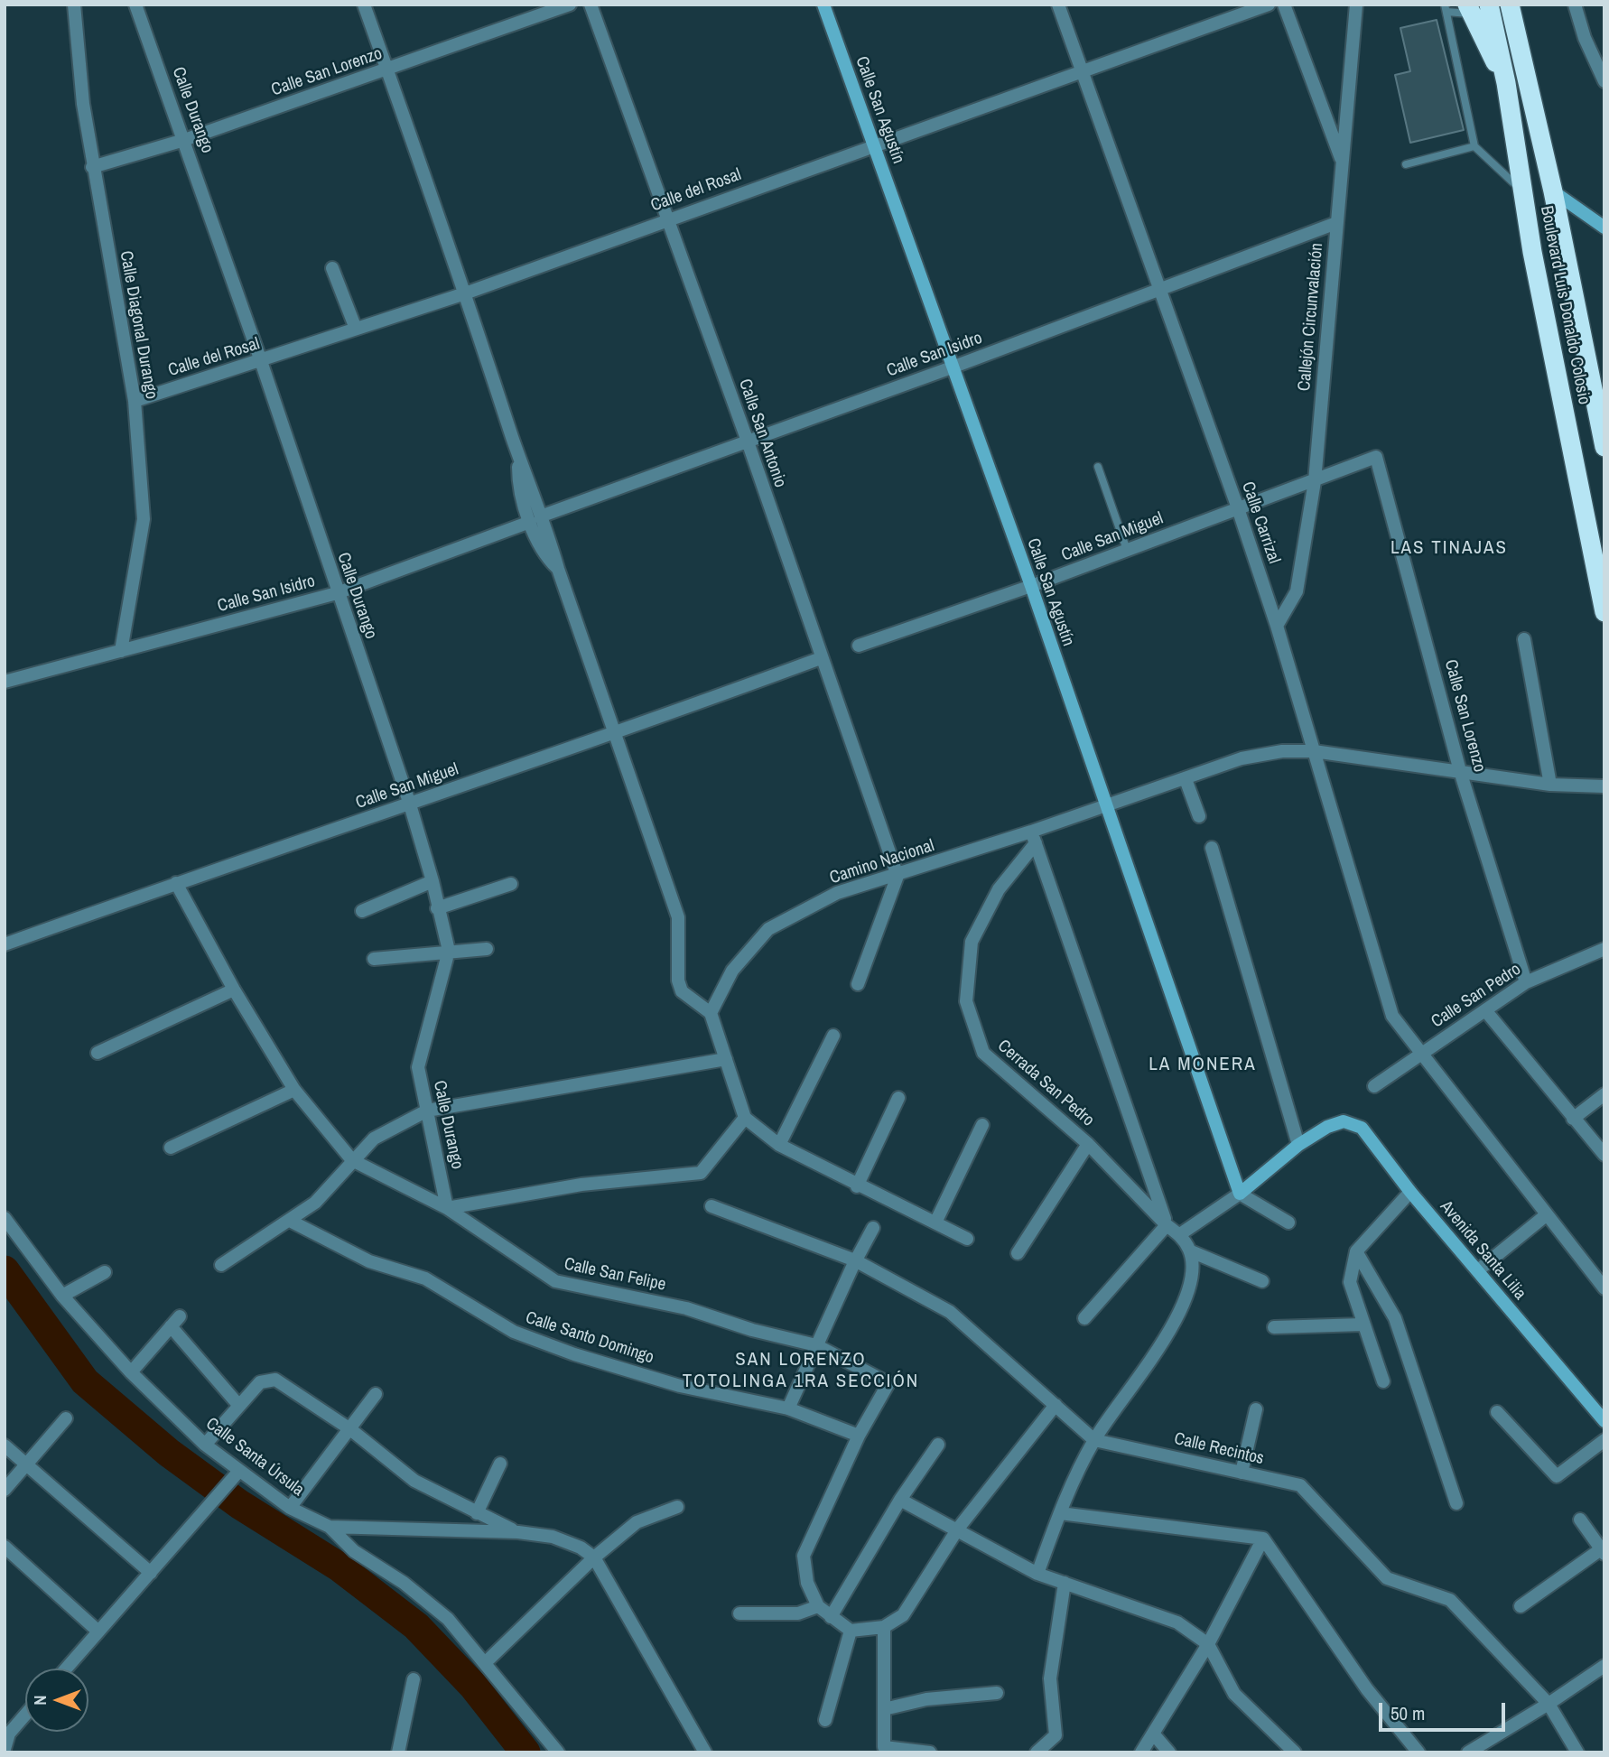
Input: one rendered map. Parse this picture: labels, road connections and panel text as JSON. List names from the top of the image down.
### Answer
{
  "streets": {
    "highway": ["Boulevard Luis Donaldo Colosio"],
    "street": [
      "Calle San Lorenzo",
      "Calle Durango",
      "Calle San Agustín",
      "Calle del Rosal",
      "Callejón Circunvalación",
      "Calle Diagonal Durango",
      "Calle San Isidro",
      "Calle San Antonio",
      "Calle Carrizal",
      "Calle San Miguel",
      "Camino Nacional",
      "Calle San Pedro",
      "Cerrada San Pedro",
      "Avenida Santa Lilia",
      "Calle San Felipe",
      "Calle Santo Domingo",
      "Calle Recintos",
      "Calle Santa Úrsula"
    ]
  },
  "crossings": [
    ["Calle San Lorenzo", "Calle Durango"],
    ["Calle San Lorenzo", "Calle Diagonal Durango"],
    ["Calle San Lorenzo", "Calle San Miguel"],
    ["Calle San Lorenzo", "Camino Nacional"],
    ["Calle San Lorenzo", "Calle San Pedro"],
    ["Calle Durango", "Calle del Rosal"],
    ["Calle Durango", "Calle San Isidro"],
    ["Calle Durango", "Calle San Miguel"],
    ["Calle Durango", "Calle San Felipe"],
    ["Calle San Agustín", "Calle del Rosal"],
    ["Calle San Agustín", "Calle San Isidro"],
    ["Calle San Agustín", "Calle San Miguel"],
    ["Calle San Agustín", "Camino Nacional"],
    ["Calle del Rosal", "Calle Diagonal Durango"],
    ["Calle del Rosal", "Calle San Antonio"],
    ["Calle del Rosal", "Calle Carrizal"],
    ["Callejón Circunvalación", "Calle San Isidro"],
    ["Callejón Circunvalación", "Calle Carrizal"],
    ["Callejón Circunvalación", "Calle San Miguel"],
    ["Calle Diagonal Durango", "Calle San Isidro"],
    ["Calle San Isidro", "Calle San Antonio"],
    ["Calle San Isidro", "Calle Carrizal"],
    ["Calle San Antonio", "Calle San Miguel"],
    ["Calle San Antonio", "Camino Nacional"],
    ["Calle Carrizal", "Calle San Miguel"],
    ["Calle Carrizal", "Camino Nacional"],
    ["Calle Carrizal", "Calle San Pedro"],
    ["Camino Nacional", "Cerrada San Pedro"],
    ["Calle San Felipe", "Calle Santo Domingo"]
  ],
  "districts": ["LAS TINAJAS", "LA MONERA", "SAN LORENZO TOTOLINGA 1RA SECCIÓN"],
  "scale_bar": "50 m",
  "north": "left"
}
